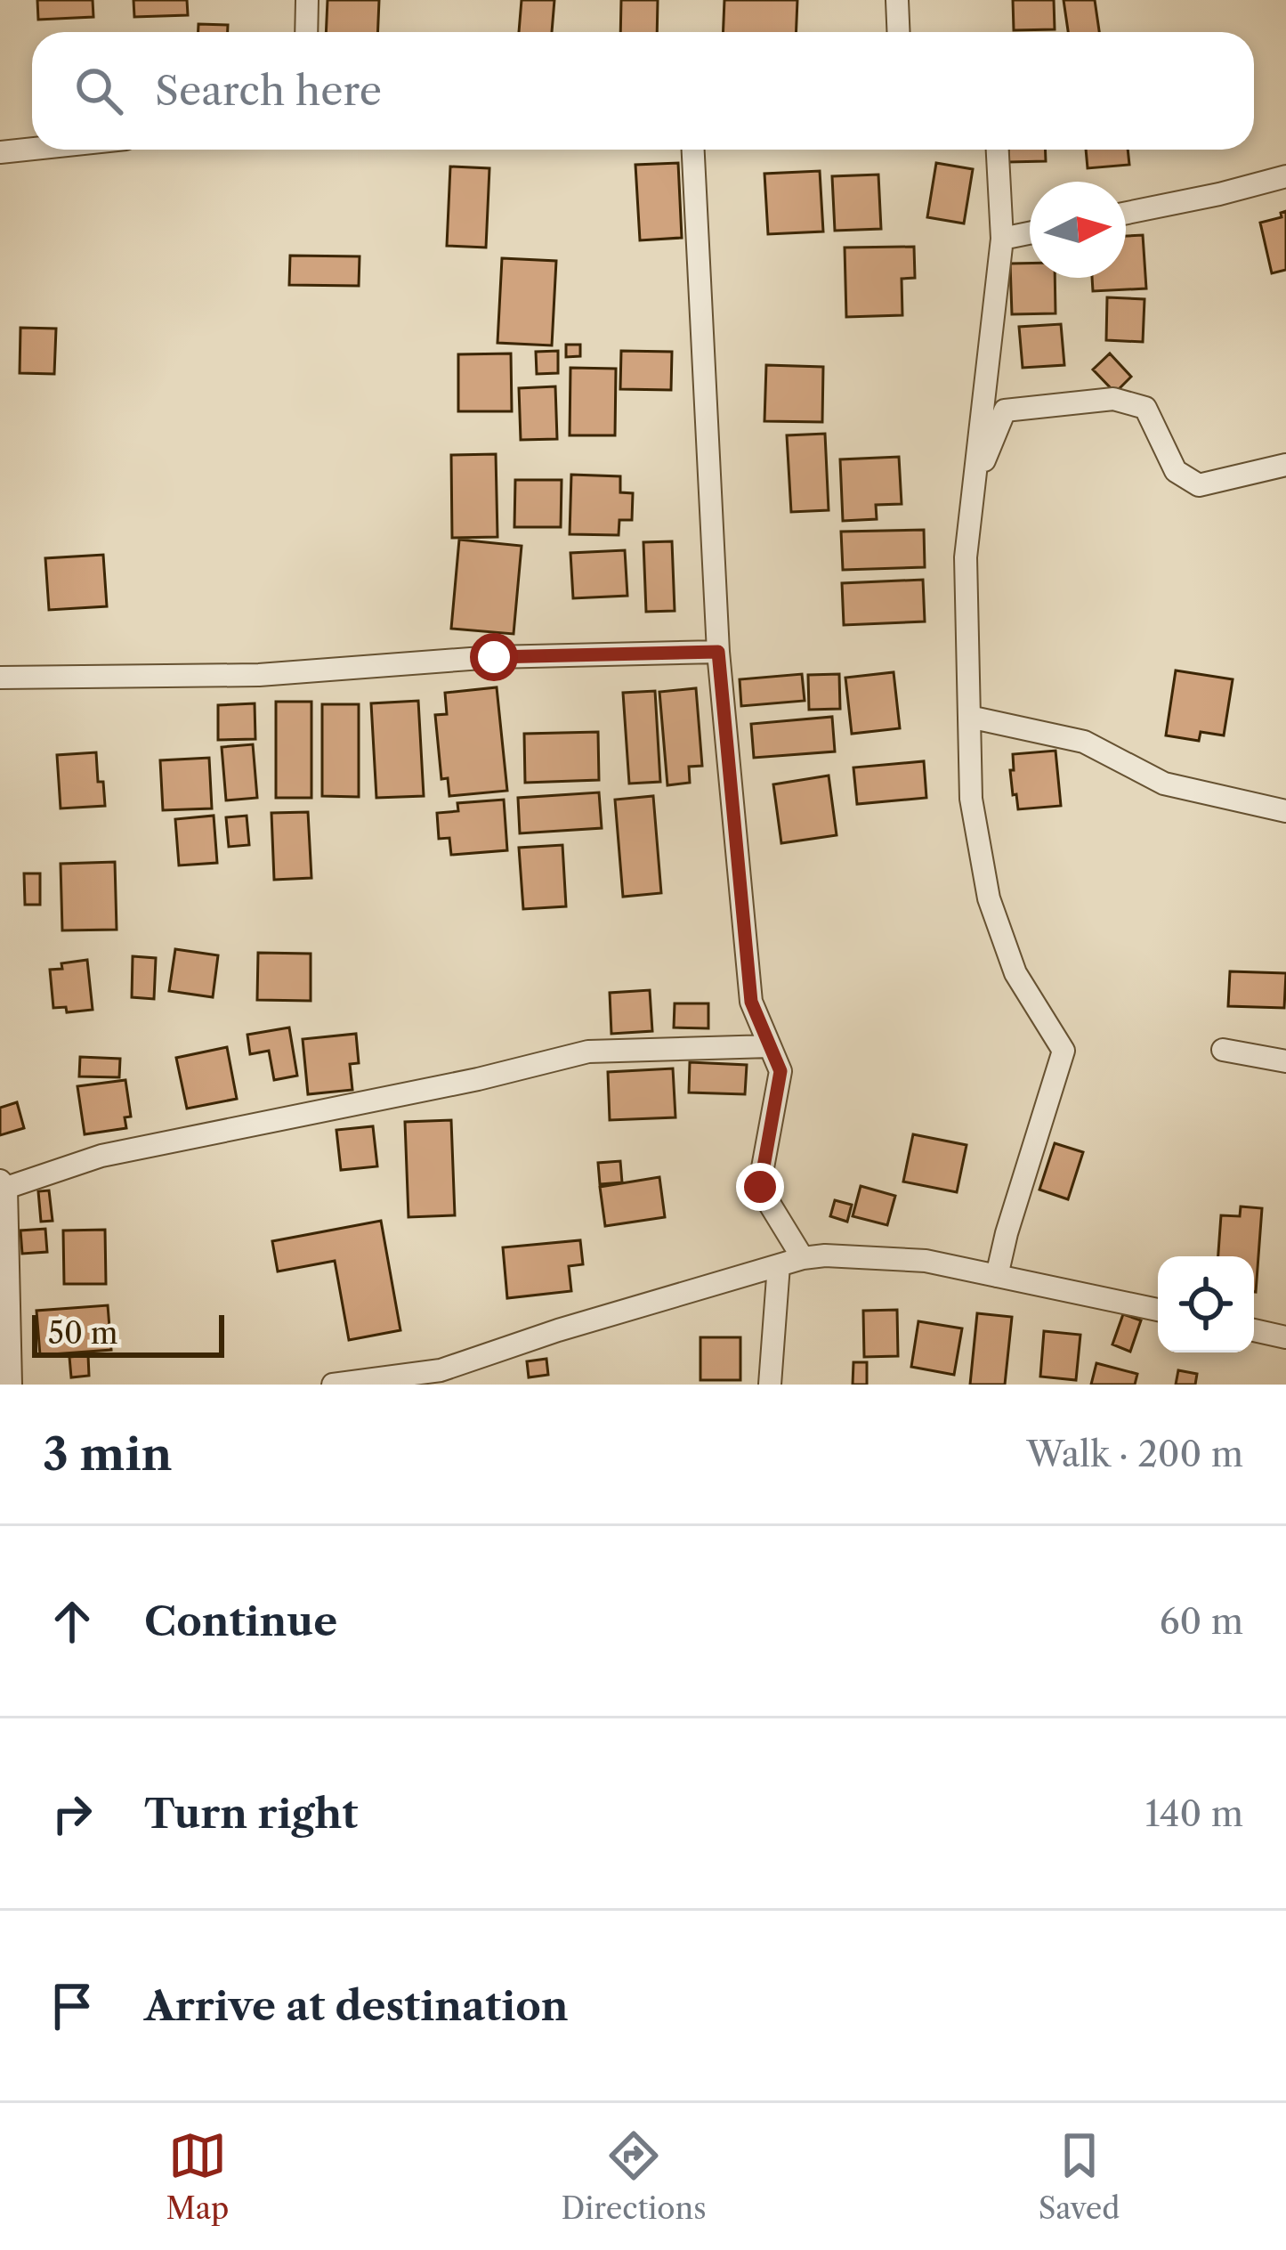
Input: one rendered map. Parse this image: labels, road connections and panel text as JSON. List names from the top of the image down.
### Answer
{
  "scale_bar": "50 m",
  "north": "right",
  "page": {
    "search": "Search here",
    "scale": "50 m",
    "heading": ["3 min", "Walk · 200 m"],
    "list": [
      ["Continue", "60 m"],
      ["Turn right", "140 m"],
      "Arrive at destination"
    ],
    "nav": ["Map", "Directions", "Saved"]
  }
}
